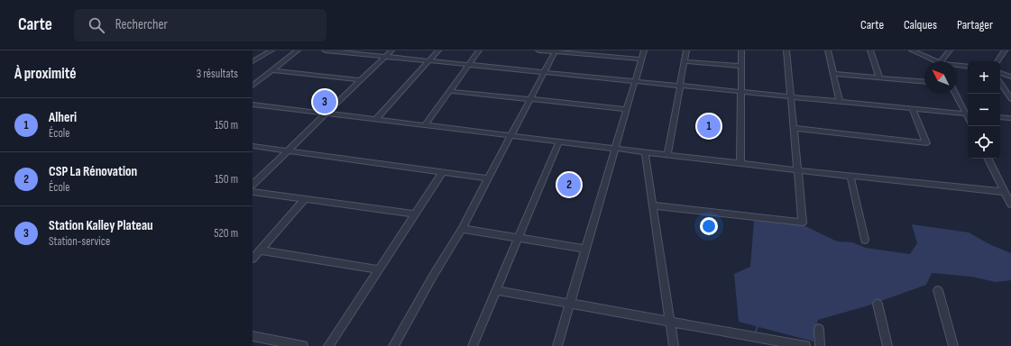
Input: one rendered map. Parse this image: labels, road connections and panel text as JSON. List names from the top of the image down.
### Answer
{
  "north": "top left",
  "page": {
    "header": "Carte",
    "search": "Rechercher",
    "nav": ["Carte", "Calques", "Partager"],
    "heading": ["À proximité", "3 résultats"],
    "map_buttons": ["+", "−"],
    "pins": ["3", "1", "2"],
    "list": [
      {
        "mark": "1",
        "name": "Alheri",
        "note": "École",
        "value": "150 m"
      },
      {
        "mark": "2",
        "name": "CSP La Rénovation",
        "note": "École",
        "value": "150 m"
      },
      {
        "mark": "3",
        "name": "Station Kalley Plateau",
        "note": "Station-service",
        "value": "520 m"
      }
    ]
  }
}
